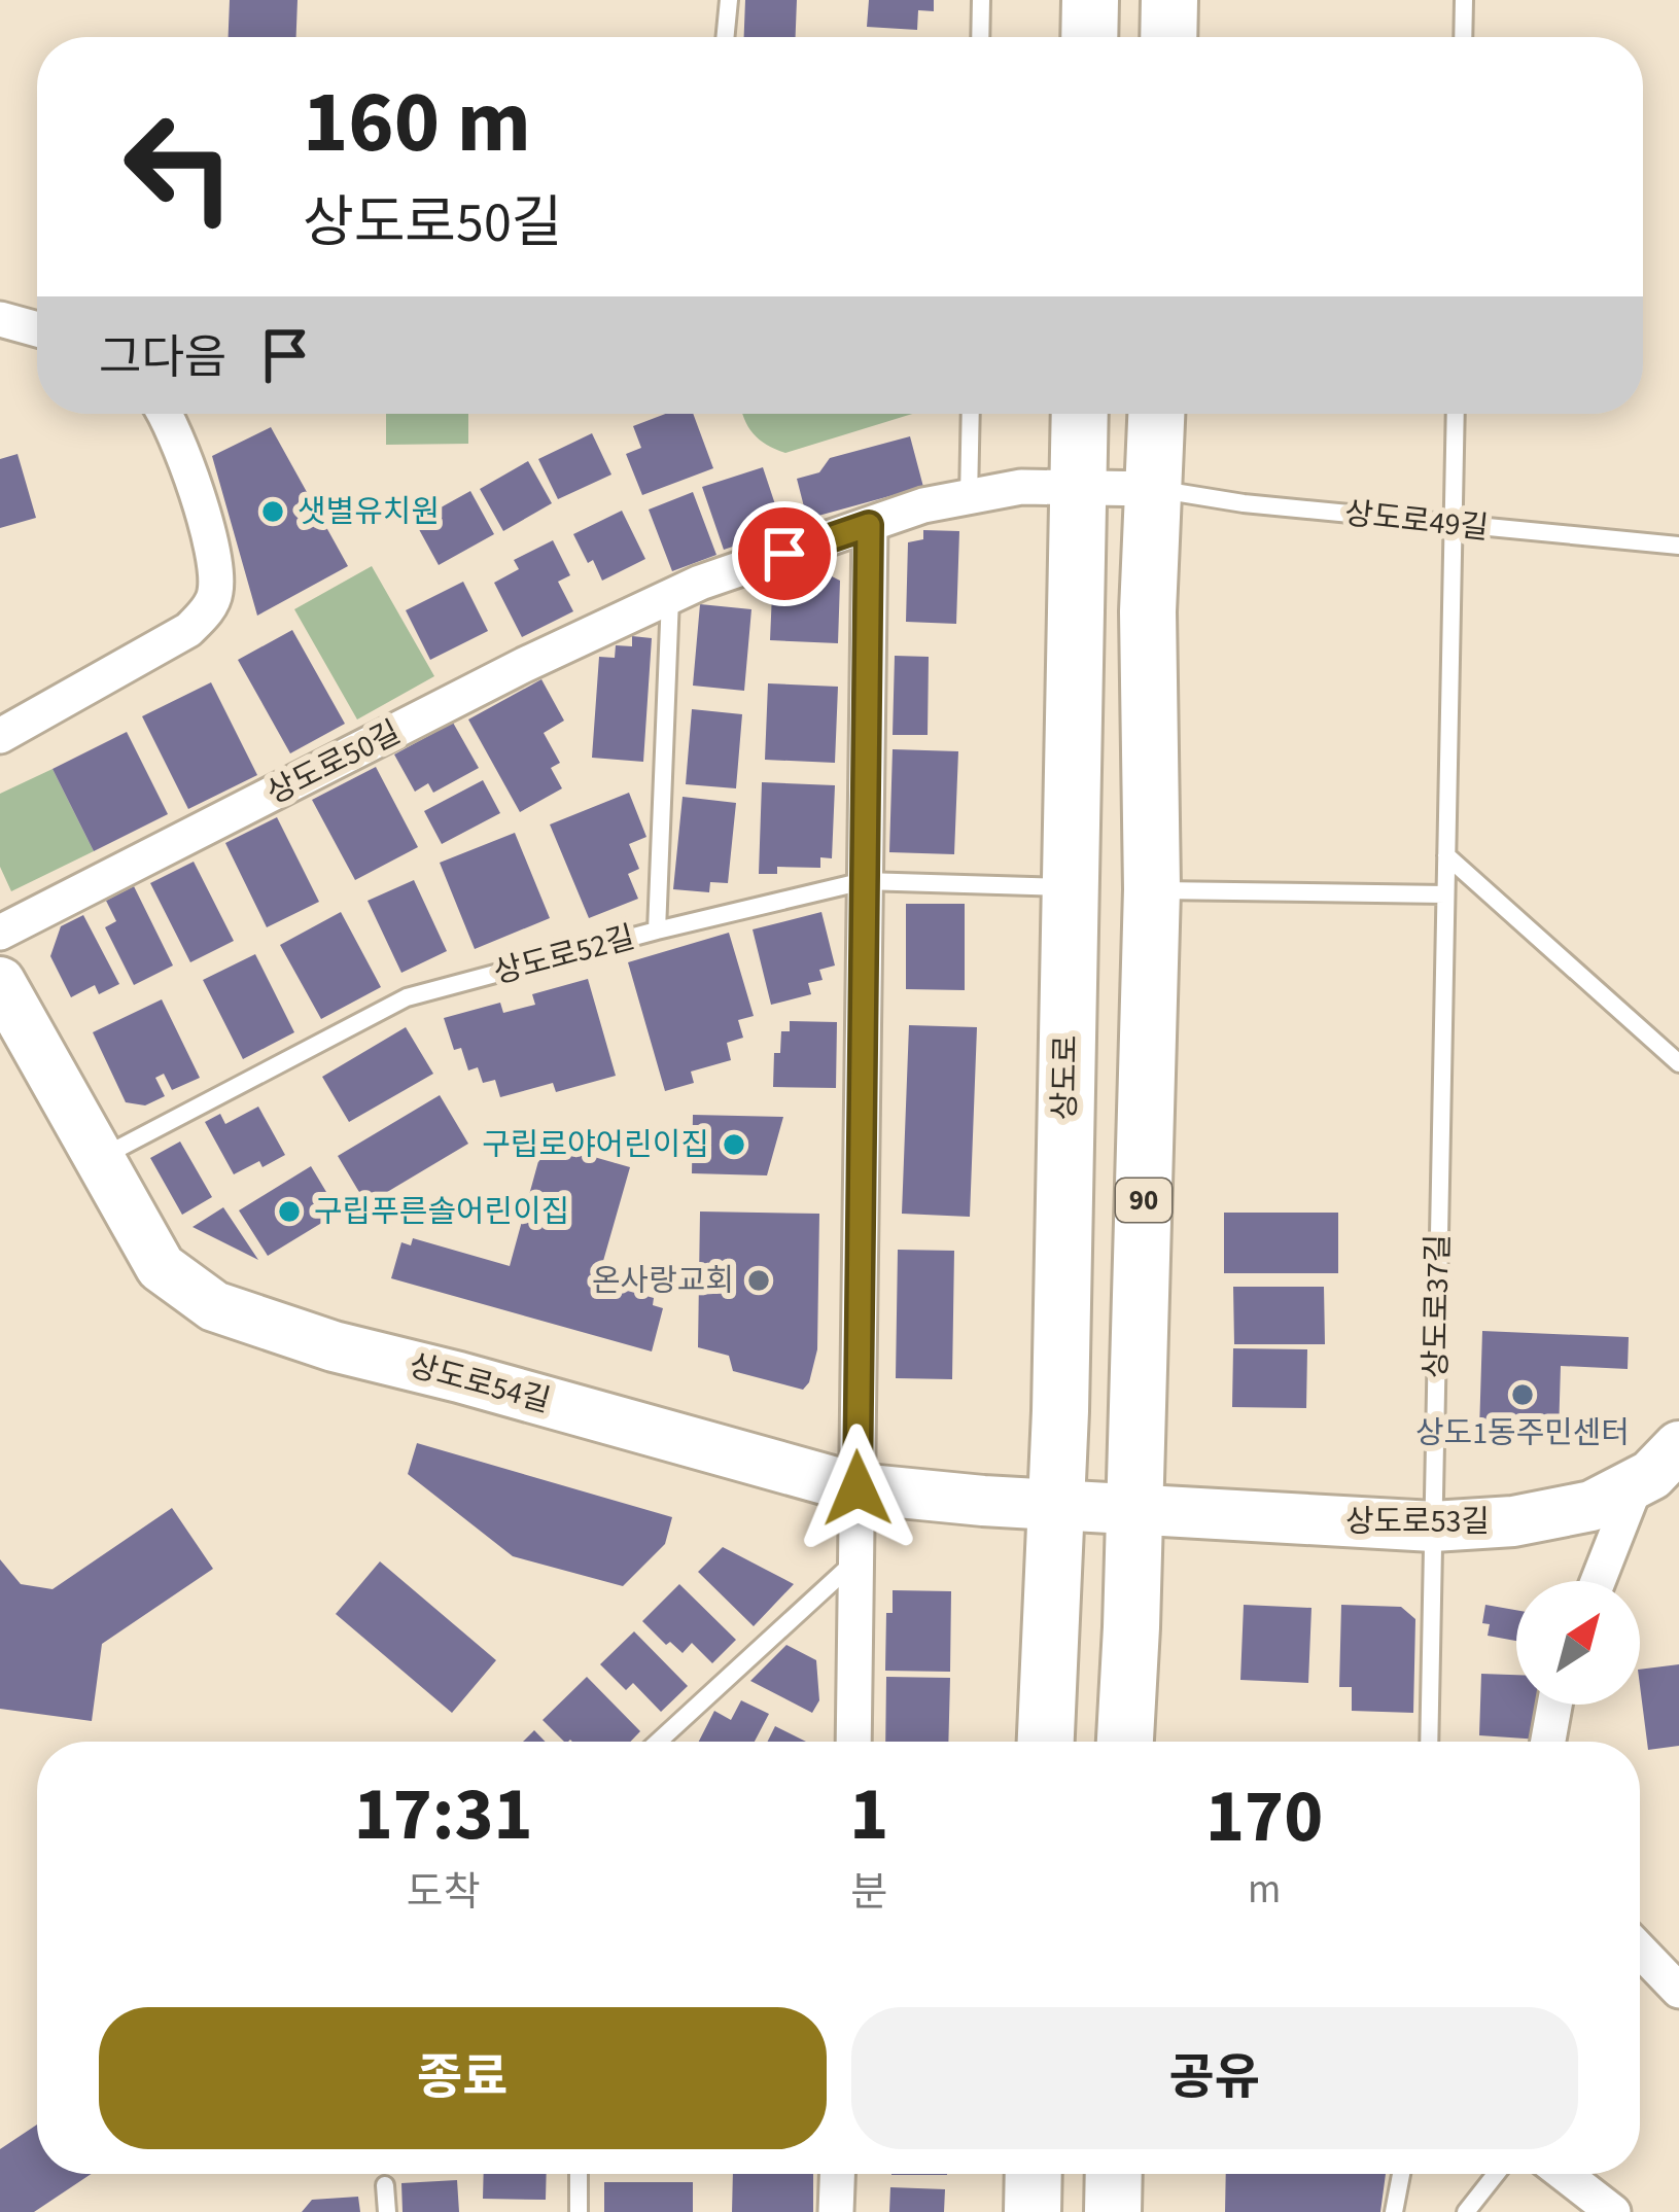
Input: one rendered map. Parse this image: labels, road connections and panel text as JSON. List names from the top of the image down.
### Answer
{
  "streets": {
    "main road": ["상도로", "90"],
    "street": ["상도로50길", "상도로54길", "상도로53길"],
    "lane": ["상도로49길", "상도로52길", "상도로37길"]
  },
  "crossings": [
    ["상도로49길", "상도로50길"],
    ["상도로49길", "90"],
    ["상도로49길", "상도로37길"],
    ["상도로50길", "상도로"],
    ["상도로50길", "90"],
    ["상도로52길", "상도로"],
    ["상도로52길", "상도로54길"],
    ["상도로", "상도로54길"],
    ["90", "상도로54길"],
    ["90", "상도로53길"],
    ["상도로37길", "상도로53길"],
    ["상도로54길", "상도로53길"]
  ],
  "places": [
    "샛별유치원",
    "구립로야어린이집",
    "구립푸른솔어린이집",
    "온사랑교회",
    "상도1동주민센터"
  ],
  "north": "top right",
  "page": {
    "turn": ["160 m", "상도로50길"],
    "then": "그다음",
    "eta": [
      "17:31",
      "도착",
      "1",
      "분",
      "170",
      "m"
    ],
    "buttons": ["종료", "공유"]
  }
}
